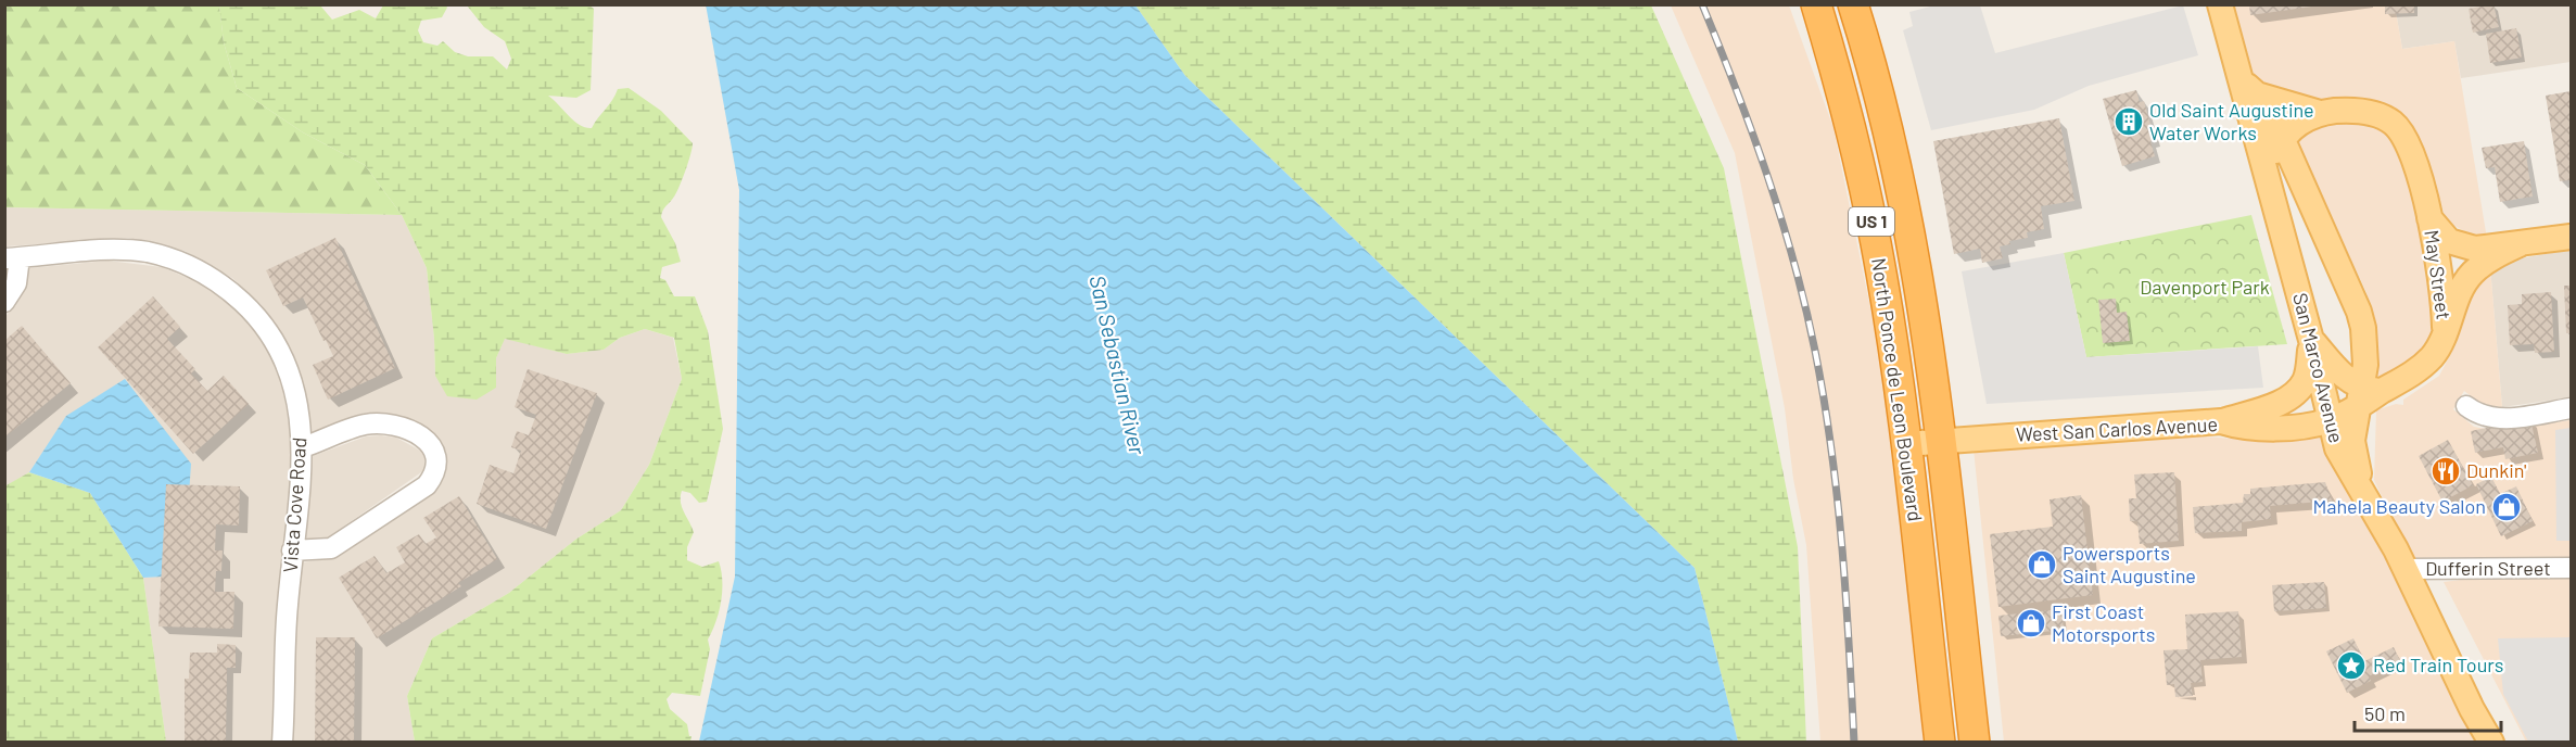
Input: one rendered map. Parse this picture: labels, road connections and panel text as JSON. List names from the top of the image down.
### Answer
{
  "streets": {
    "highway": ["US 1", "North Ponce de Leon Boulevard"],
    "main road": ["May Street", "San Marco Avenue", "West San Carlos Avenue"],
    "street": ["Vista Cove Road", "Dufferin Street"]
  },
  "crossings": [
    ["May Street", "San Marco Avenue"],
    ["May Street", "West San Carlos Avenue"],
    ["San Marco Avenue", "West San Carlos Avenue"],
    ["San Marco Avenue", "Dufferin Street"],
    ["North Ponce de Leon Boulevard", "West San Carlos Avenue"]
  ],
  "water": ["San Sebastian River"],
  "parks": ["Davenport Park"],
  "places": {
    "building": ["Old Saint Augustine Water Works"],
    "restaurant": ["Dunkin'"],
    "shop": ["Mahela Beauty Salon", "Powersports Saint Augustine", "First Coast Motorsports"],
    "place": ["Red Train Tours"]
  },
  "scale_bar": "50 m"
}
